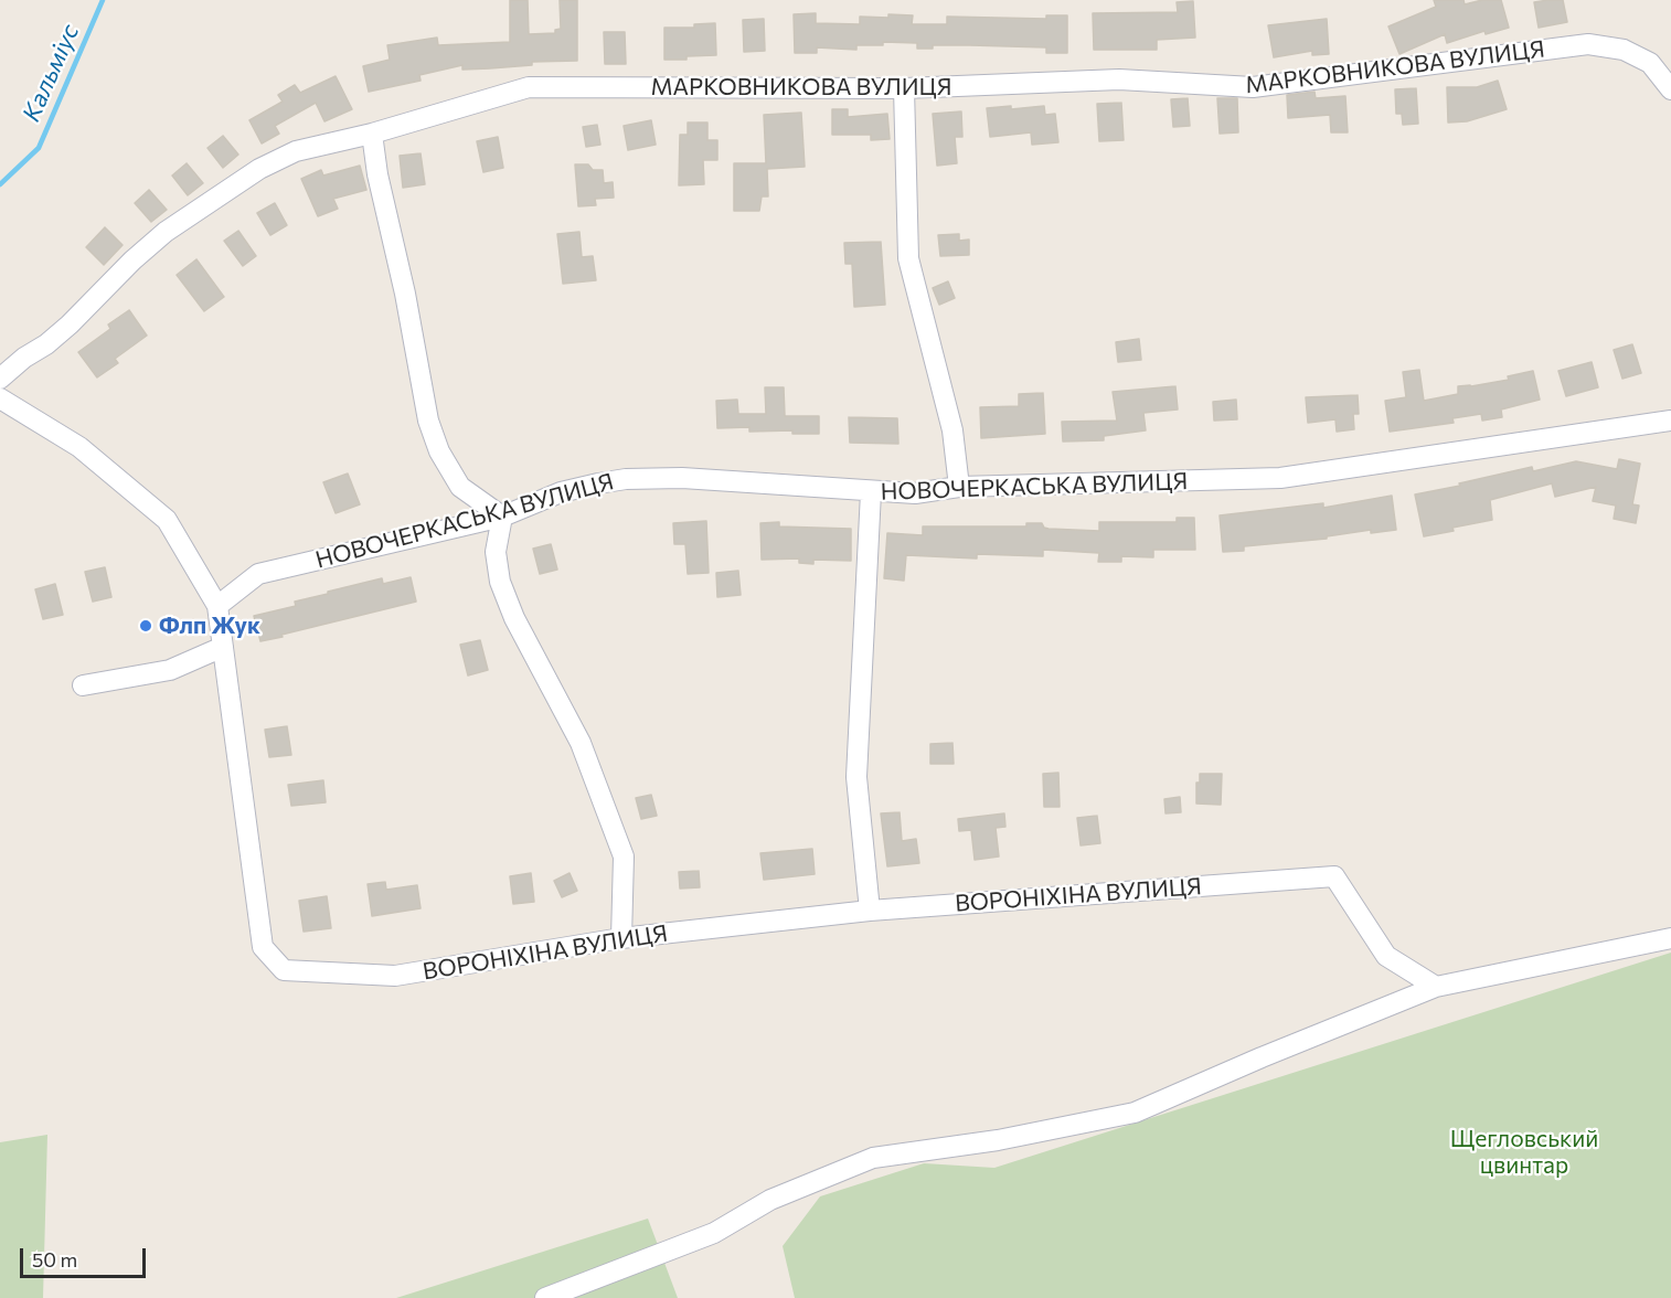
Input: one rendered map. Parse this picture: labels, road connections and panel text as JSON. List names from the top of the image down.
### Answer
{
  "streets": {
    "street": ["МАРКОВНИКОВА ВУЛИЦЯ", "НОВОЧЕРКАСЬКА ВУЛИЦЯ", "ВОРОНІХІНА ВУЛИЦЯ"]
  },
  "crossings": [
    ["НОВОЧЕРКАСЬКА ВУЛИЦЯ", "ВОРОНІХІНА ВУЛИЦЯ"]
  ],
  "water": ["Кальміус"],
  "parks": ["Щегловський цвинтар"],
  "places": ["Флп Жук"],
  "scale_bar": "50 m"
}
